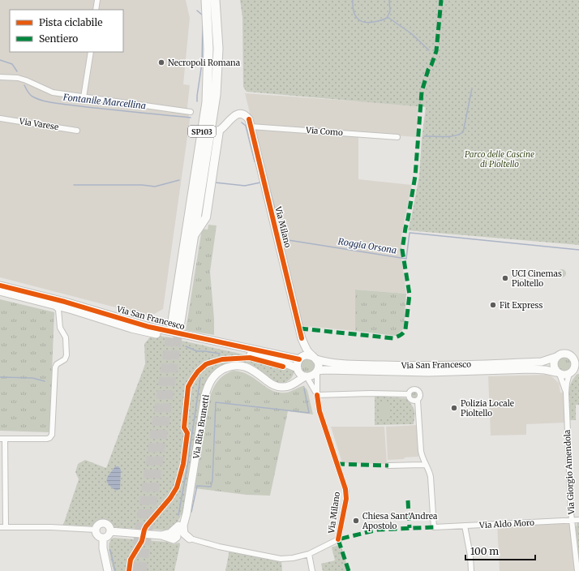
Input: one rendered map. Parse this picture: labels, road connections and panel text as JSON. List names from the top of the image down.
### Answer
{
  "streets": {
    "highway": ["SP103"],
    "street": [
      "Via Varese",
      "Via Como",
      "Via Milano",
      "Via San Francesco",
      "Via Rita Brunetti",
      "Via Giorgio Amendola",
      "Via Aldo Moro"
    ]
  },
  "crossings": [
    ["SP103", "Via Como"],
    ["SP103", "Via Milano"],
    ["Via Como", "Via Milano"],
    ["Via Milano", "Via San Francesco"],
    ["Via San Francesco", "Via Giorgio Amendola"],
    ["Via Giorgio Amendola", "Via Aldo Moro"]
  ],
  "water": ["Fontanile Marcellina", "Roggia Orsona"],
  "parks": ["Parco delle Cascine di Pioltello"],
  "places": [
    "Necropoli Romana",
    "UCI Cinemas Pioltello",
    "Fit Express",
    "Polizia Locale Pioltello",
    "Chiesa Sant'Andrea Apostolo"
  ],
  "legend": ["Pista ciclabile", "Sentiero"],
  "scale_bar": "100 m"
}
